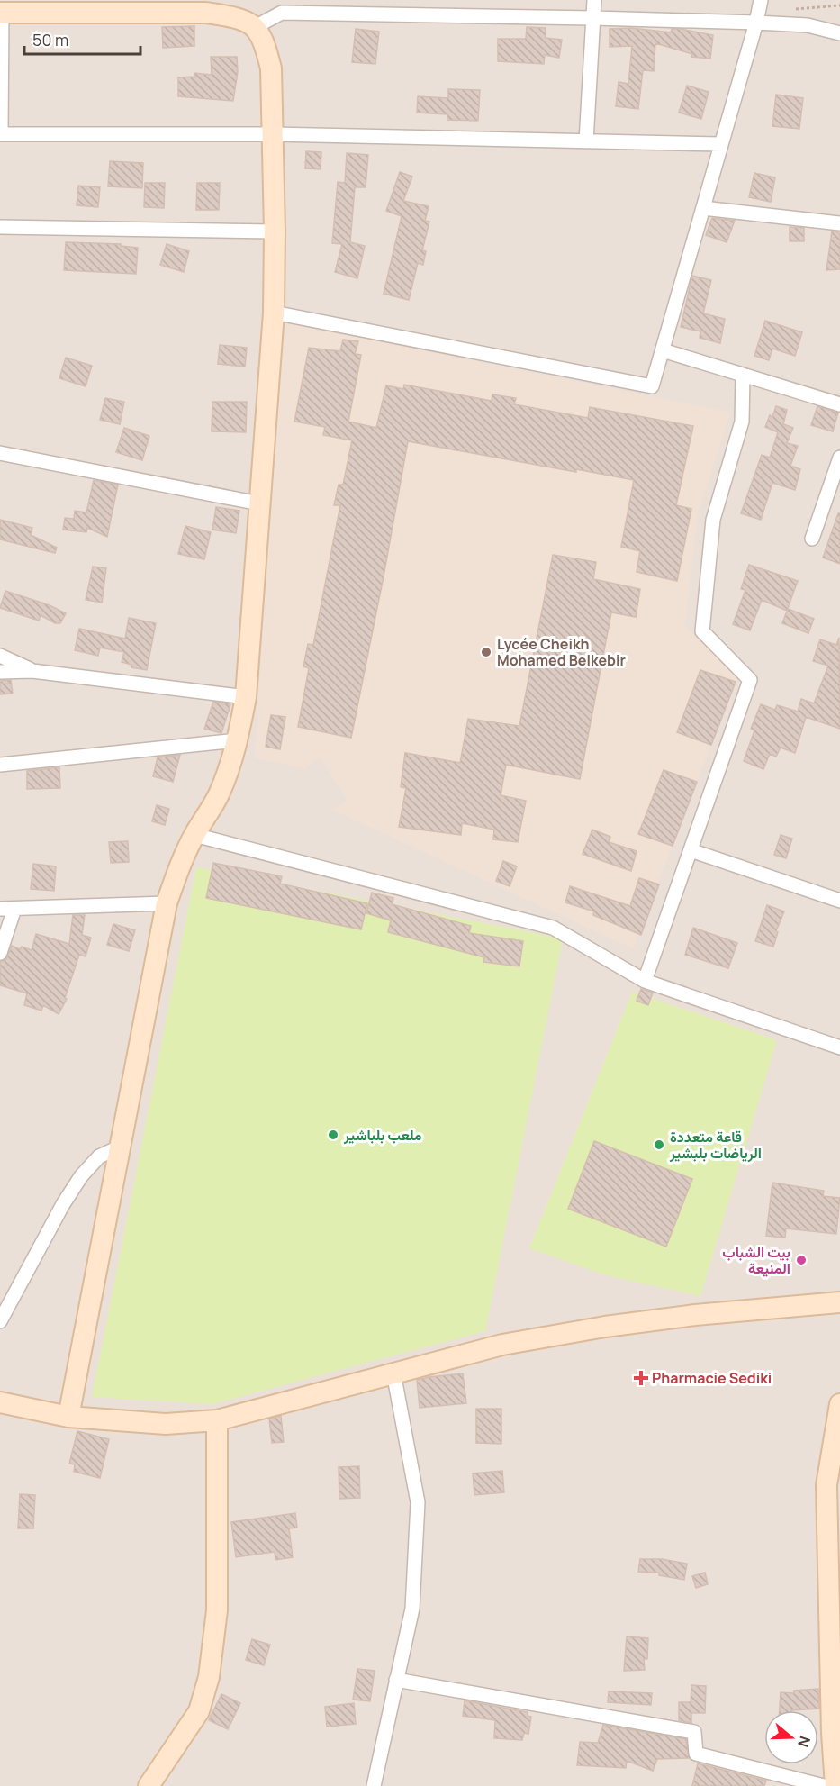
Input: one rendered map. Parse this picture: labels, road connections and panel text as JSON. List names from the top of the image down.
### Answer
{
  "places": {
    "other": [
      "Lycée Cheikh Mohamed Belkebir",
      "ملعب بلباشير",
      "قاعة متعددة الرياضات بلبشير",
      "بيت الشباب المنيعة"
    ],
    "health": ["Pharmacie Sediki"]
  },
  "scale_bar": "50 m",
  "north": "right"
}
